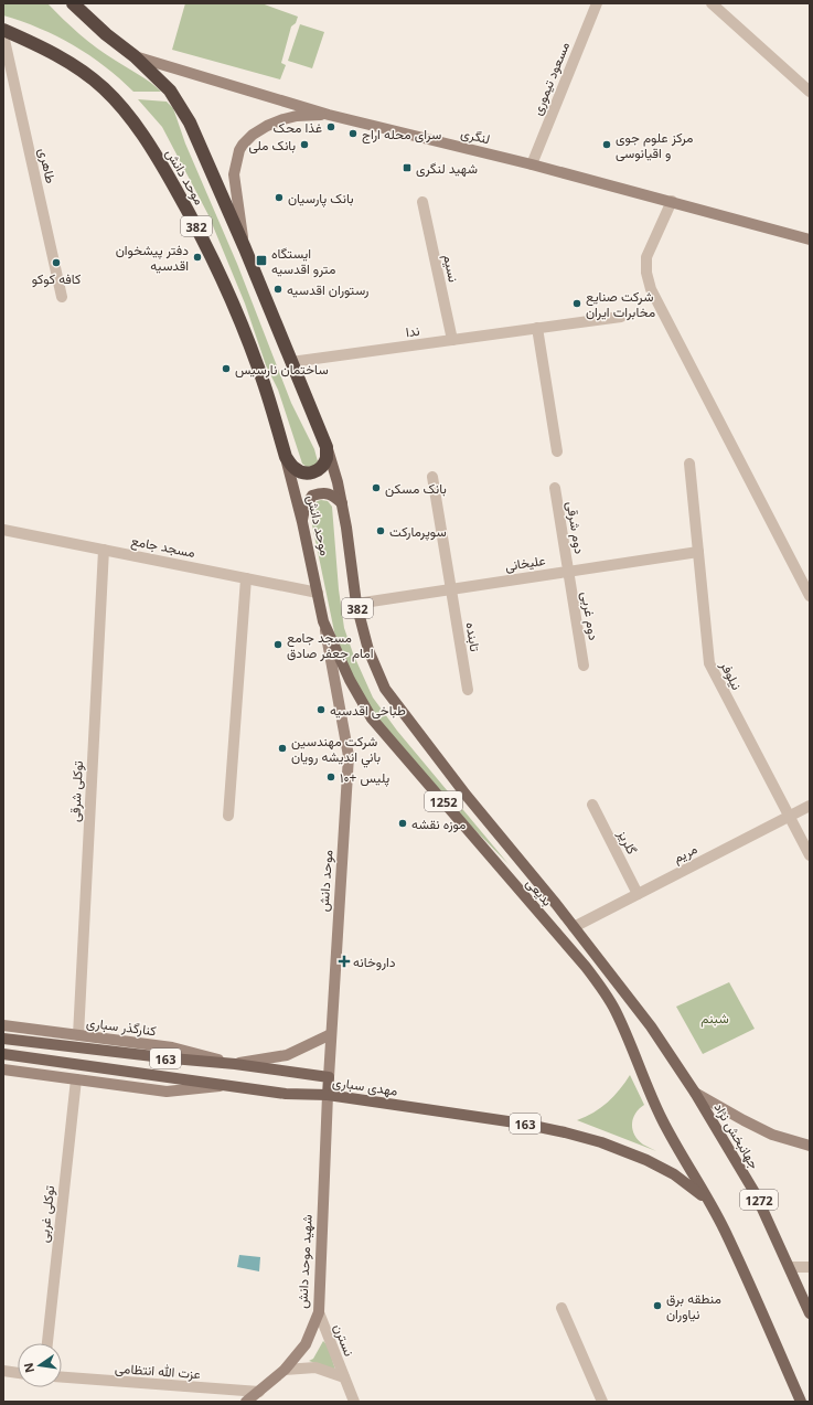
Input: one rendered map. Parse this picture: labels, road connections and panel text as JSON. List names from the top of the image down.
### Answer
{
  "streets": {
    "highway": ["موحد دانش", "382"],
    "main road": [
      "لنگری",
      "1252",
      "بدیعی",
      "کنارگذر سباری",
      "163",
      "مهدی سباری",
      "جهانبخش نژاد",
      "1272",
      "شهید موحد دانش"
    ],
    "street": [
      "مسعود تیموری",
      "طاهری",
      "نسیم",
      "ندا",
      "دوم شرقی",
      "مسجد جامع",
      "علیخانی",
      "دوم غربی",
      "تابنده",
      "نیلوفر",
      "توکلی شرقی",
      "گلریز",
      "مریم",
      "توکلی غربی",
      "نسترن",
      "عزت الله انتظامی"
    ]
  },
  "crossings": [
    ["مسعود تیموری", "لنگری"],
    ["لنگری", "موحد دانش"],
    ["لنگری", "382"],
    ["طاهری", "موحد دانش"],
    ["موحد دانش", "382"],
    ["موحد دانش", "ندا"],
    ["موحد دانش", "مسجد جامع"],
    ["موحد دانش", "علیخانی"],
    ["موحد دانش", "بدیعی"],
    ["موحد دانش", "مهدی سباری"],
    ["موحد دانش", "شهید موحد دانش"],
    ["نسیم", "ندا"],
    ["دوم شرقی", "علیخانی"],
    ["دوم شرقی", "دوم غربی"],
    ["مسجد جامع", "توکلی شرقی"],
    ["علیخانی", "دوم غربی"],
    ["علیخانی", "تابنده"],
    ["علیخانی", "نیلوفر"],
    ["نیلوفر", "مریم"],
    ["توکلی شرقی", "کنارگذر سباری"],
    ["گلریز", "مریم"],
    ["مریم", "بدیعی"],
    ["بدیعی", "مهدی سباری"],
    ["بدیعی", "جهانبخش نژاد"],
    ["کنارگذر سباری", "مهدی سباری"],
    ["مهدی سباری", "شهید موحد دانش"],
    ["شهید موحد دانش", "نسترن"],
    ["شهید موحد دانش", "عزت الله انتظامی"]
  ],
  "parks": ["شبنم"],
  "places": {
    "other": [
      "غذا محک",
      "سرای محله اراج",
      "بانک ملی",
      "مرکز علوم جوی و اقیانوسی",
      "بانک پارسیان",
      "دفتر پیشخوان اقدسیه",
      "کافه کوکو",
      "رستوران اقدسیه",
      "شرکت صنایع مخابرات ایران",
      "ساختمان نارسیس",
      "بانک مسکن",
      "سوپرمارکت",
      "مسجد جامع امام جعفر صادق",
      "طباخى اقدسيه",
      "شركت مهندسين باني انديشه رويان",
      "پلیس +۱۰",
      "موزه نقشه",
      "منطقه برق نیاوران"
    ],
    "transit": ["شهید لنگری", "ایستگاه مترو اقدسیه"],
    "health": ["داروخانه"]
  },
  "north": "left"
}
